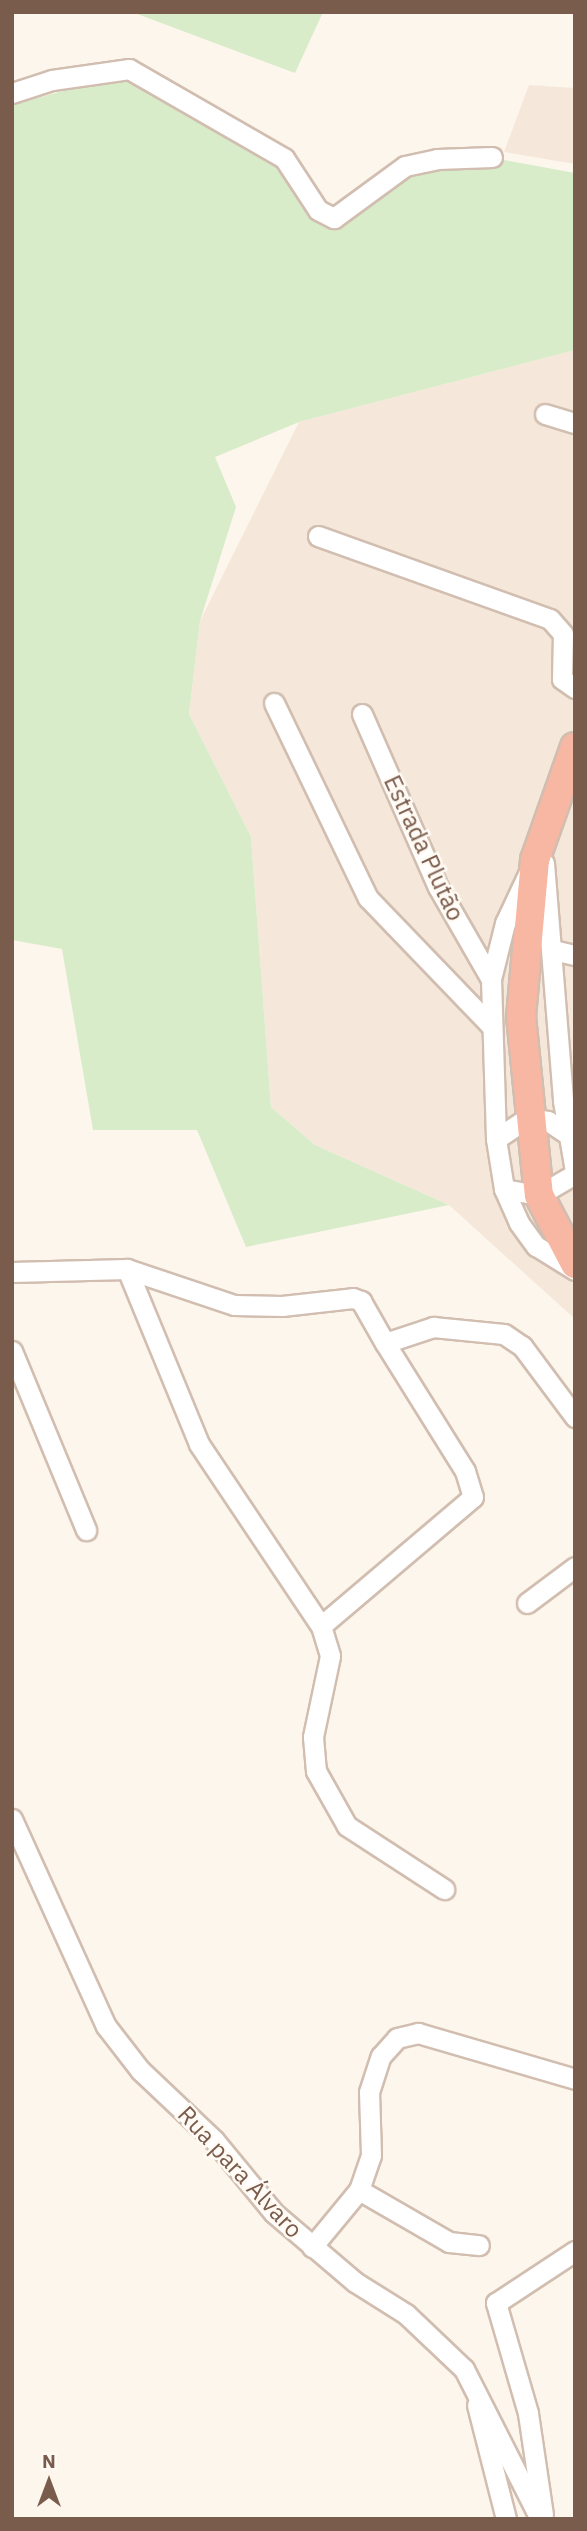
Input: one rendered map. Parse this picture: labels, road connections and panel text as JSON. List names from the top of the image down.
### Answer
{
  "streets": {
    "street": ["Estrada Plutão", "Rua para Álvaro"]
  },
  "north": "top"
}
